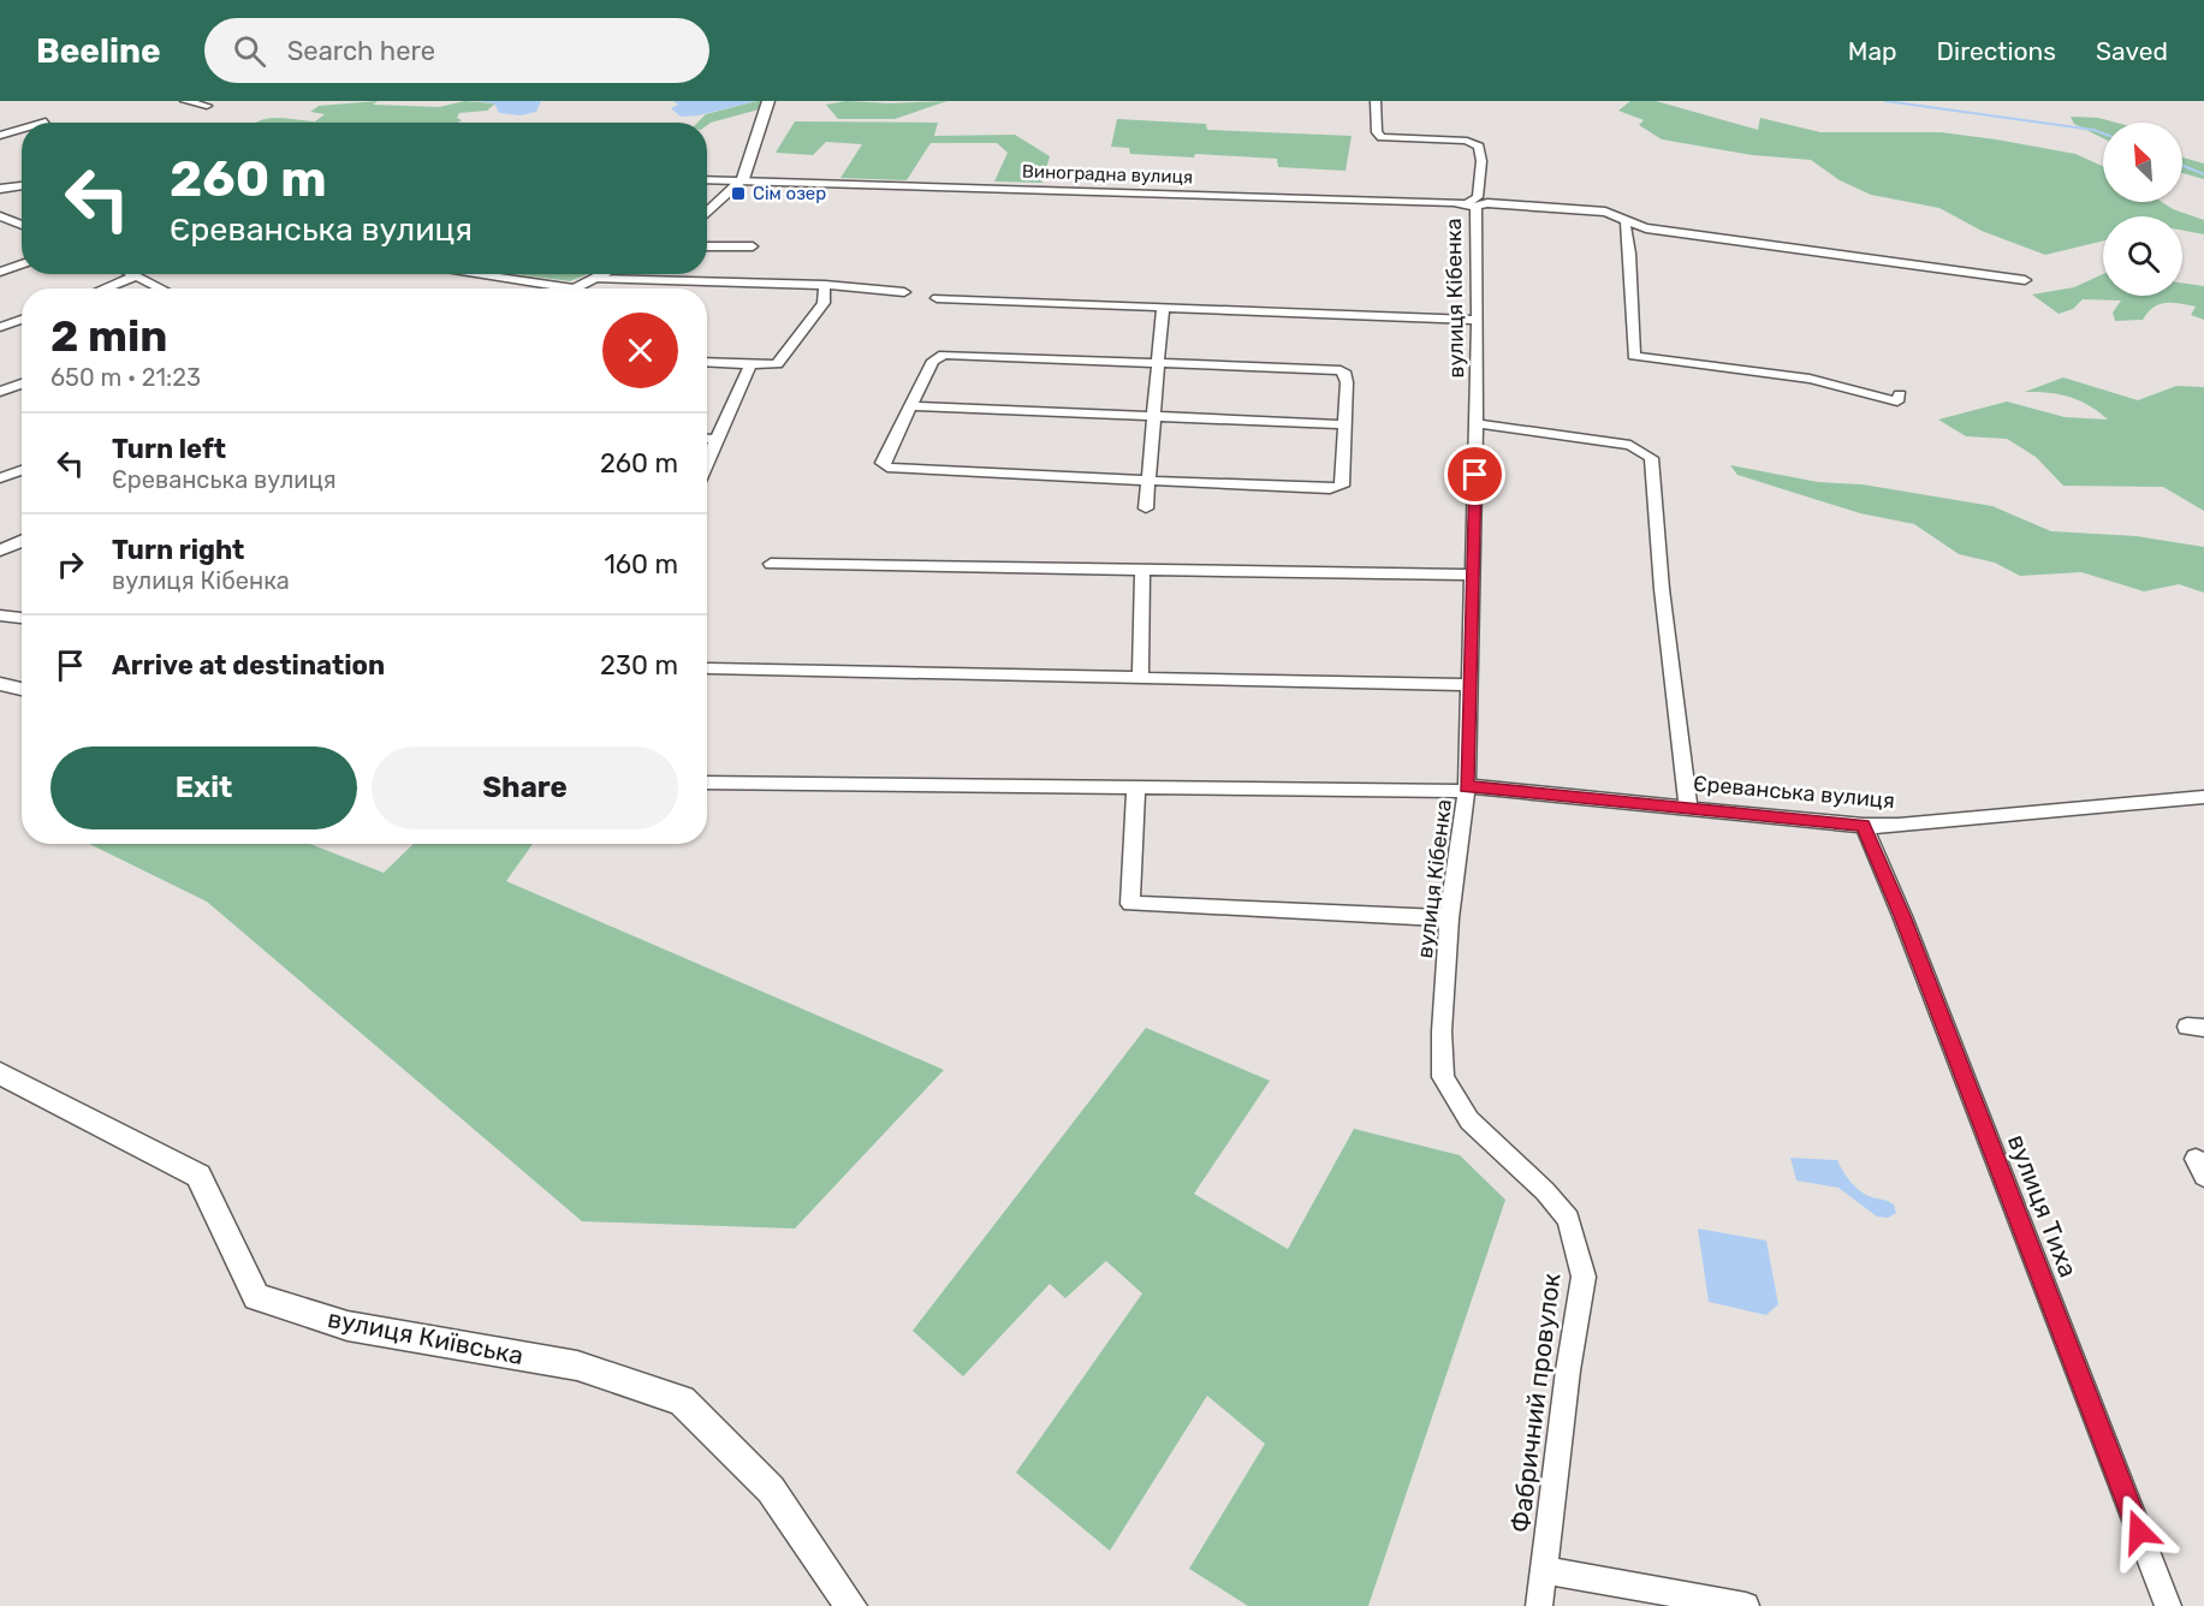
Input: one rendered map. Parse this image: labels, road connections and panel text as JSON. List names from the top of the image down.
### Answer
{
  "streets": {
    "street": [
      "Виноградна вулиця",
      "вулиця Кібенка",
      "Єреванська вулиця",
      "вулиця Тиха",
      "вулиця Київська",
      "Фабричний провулок"
    ]
  },
  "crossings": [
    ["Виноградна вулиця", "вулиця Кібенка"],
    ["вулиця Кібенка", "Єреванська вулиця"],
    ["вулиця Кібенка", "Фабричний провулок"],
    ["Єреванська вулиця", "вулиця Тиха"]
  ],
  "places": {
    "transit": ["Сім озер"]
  },
  "north": "top left",
  "page": {
    "header": "Beeline",
    "search": "Search here",
    "nav": ["Map", "Directions", "Saved"],
    "turn": ["260 m", "Єреванська вулиця"],
    "heading": ["2 min", "650 m · 21:23"],
    "list": [
      {
        "name": "Turn left",
        "note": "Єреванська вулиця",
        "value": "260 m"
      },
      {
        "name": "Turn right",
        "note": "вулиця Кібенка",
        "value": "160 m"
      },
      {
        "name": "Arrive at destination",
        "value": "230 m"
      }
    ],
    "buttons": ["Exit", "Share"]
  }
}
